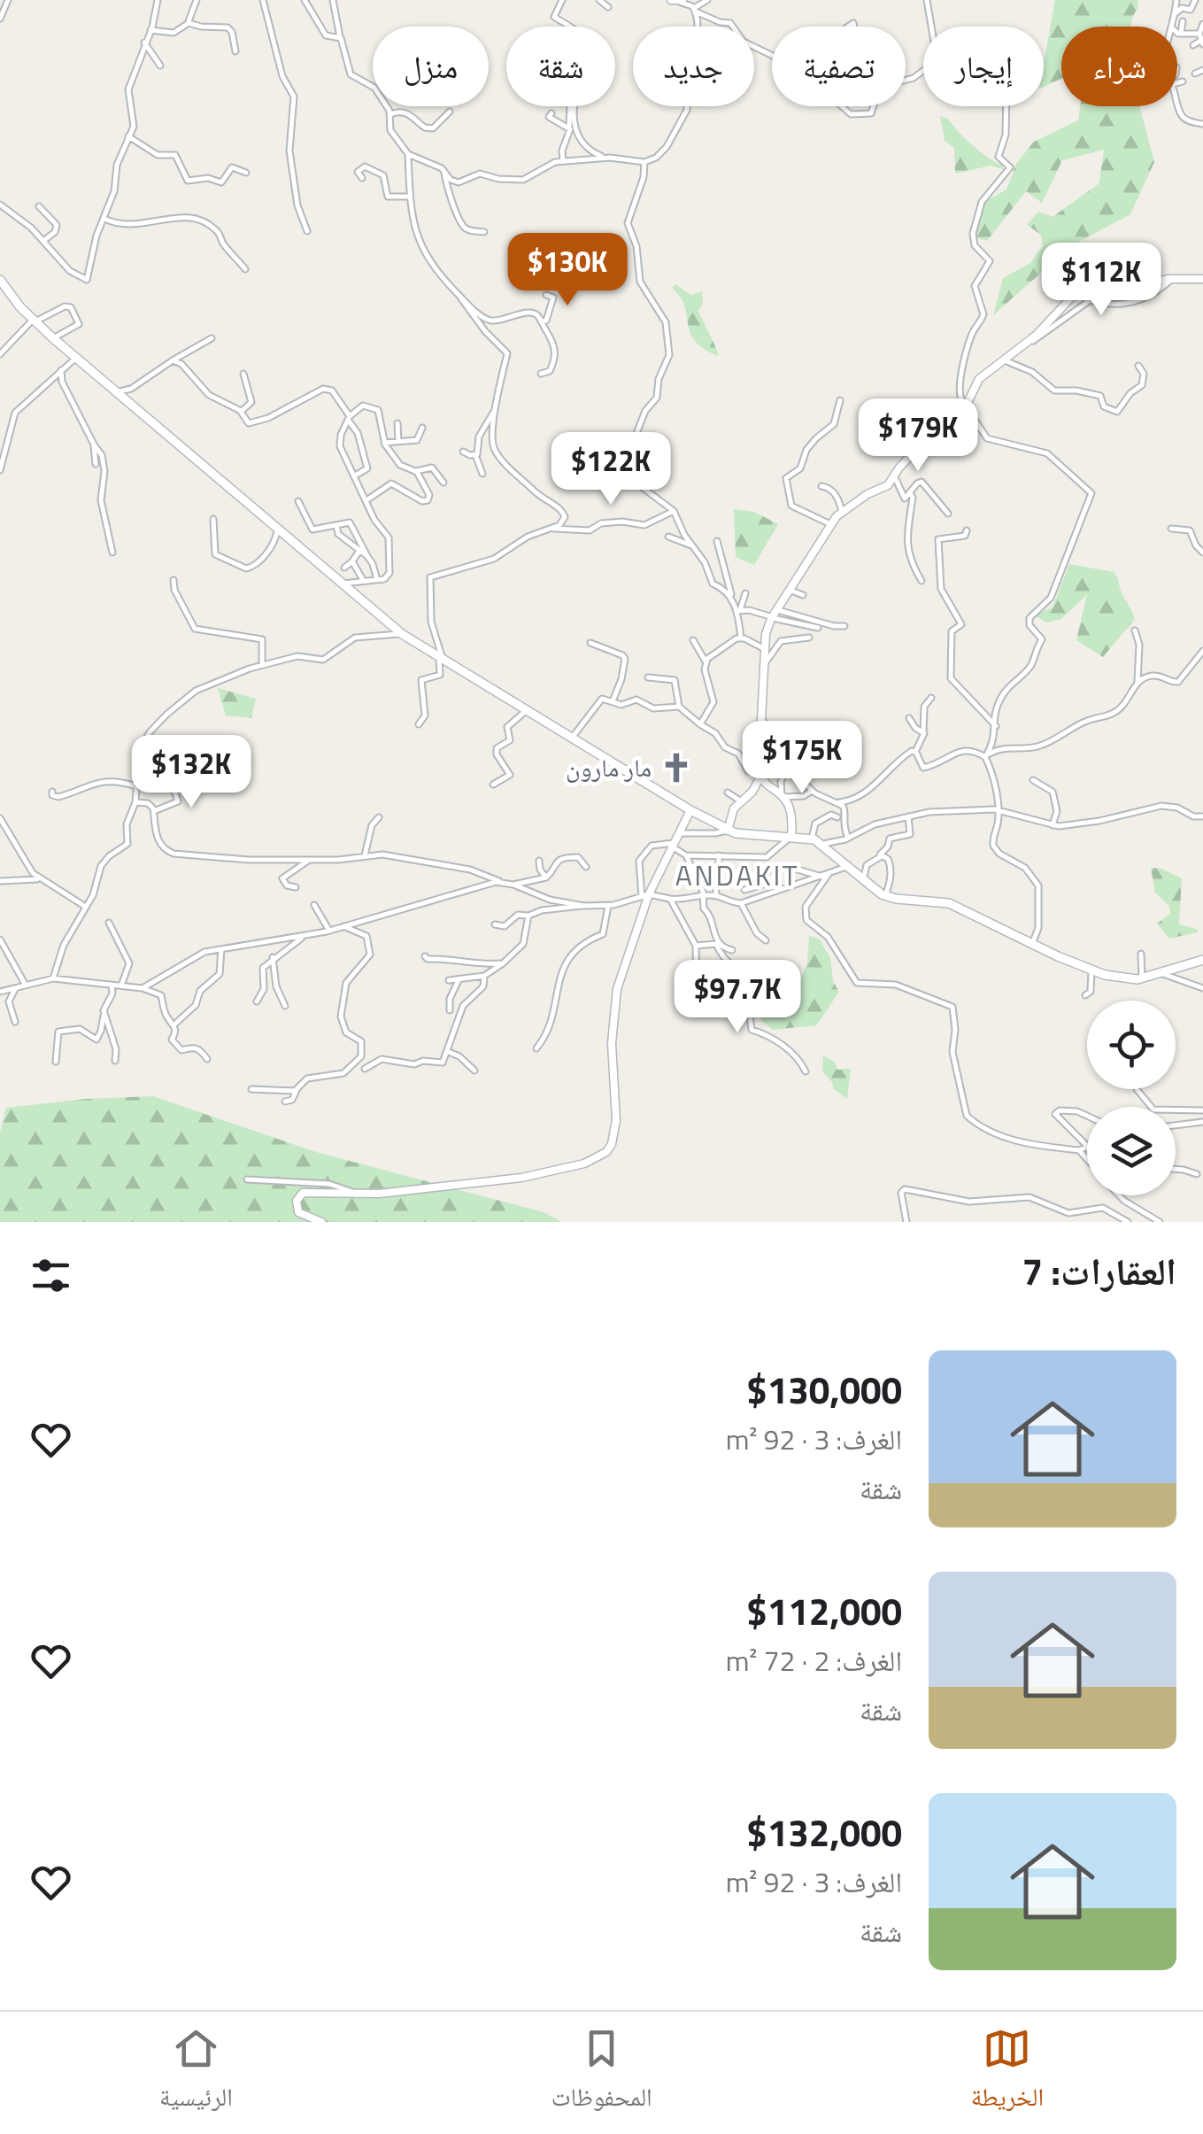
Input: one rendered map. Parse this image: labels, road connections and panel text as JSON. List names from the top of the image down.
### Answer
{
  "districts": ["ANDAKIT"],
  "places": {
    "church": ["مار مارون"]
  },
  "page": {
    "chip": [
      "شراء",
      "إيجار",
      "تصفية",
      "جديد",
      "شقة",
      "منزل"
    ],
    "price": [
      "$130K",
      "$112K",
      "$179K",
      "$122K",
      "$175K",
      "$132K",
      "$97.7K"
    ],
    "heading": "العقارات: 7",
    "list": [
      {
        "name": "$130,000",
        "note": "الغرف: 3 · 92 m² · شقة"
      },
      {
        "name": "$112,000",
        "note": "الغرف: 2 · 72 m² · شقة"
      },
      {
        "name": "$132,000",
        "note": "الغرف: 3 · 92 m² · شقة"
      }
    ],
    "tabs": ["الخريطة", "المحفوظات", "الرئيسية"]
  }
}
